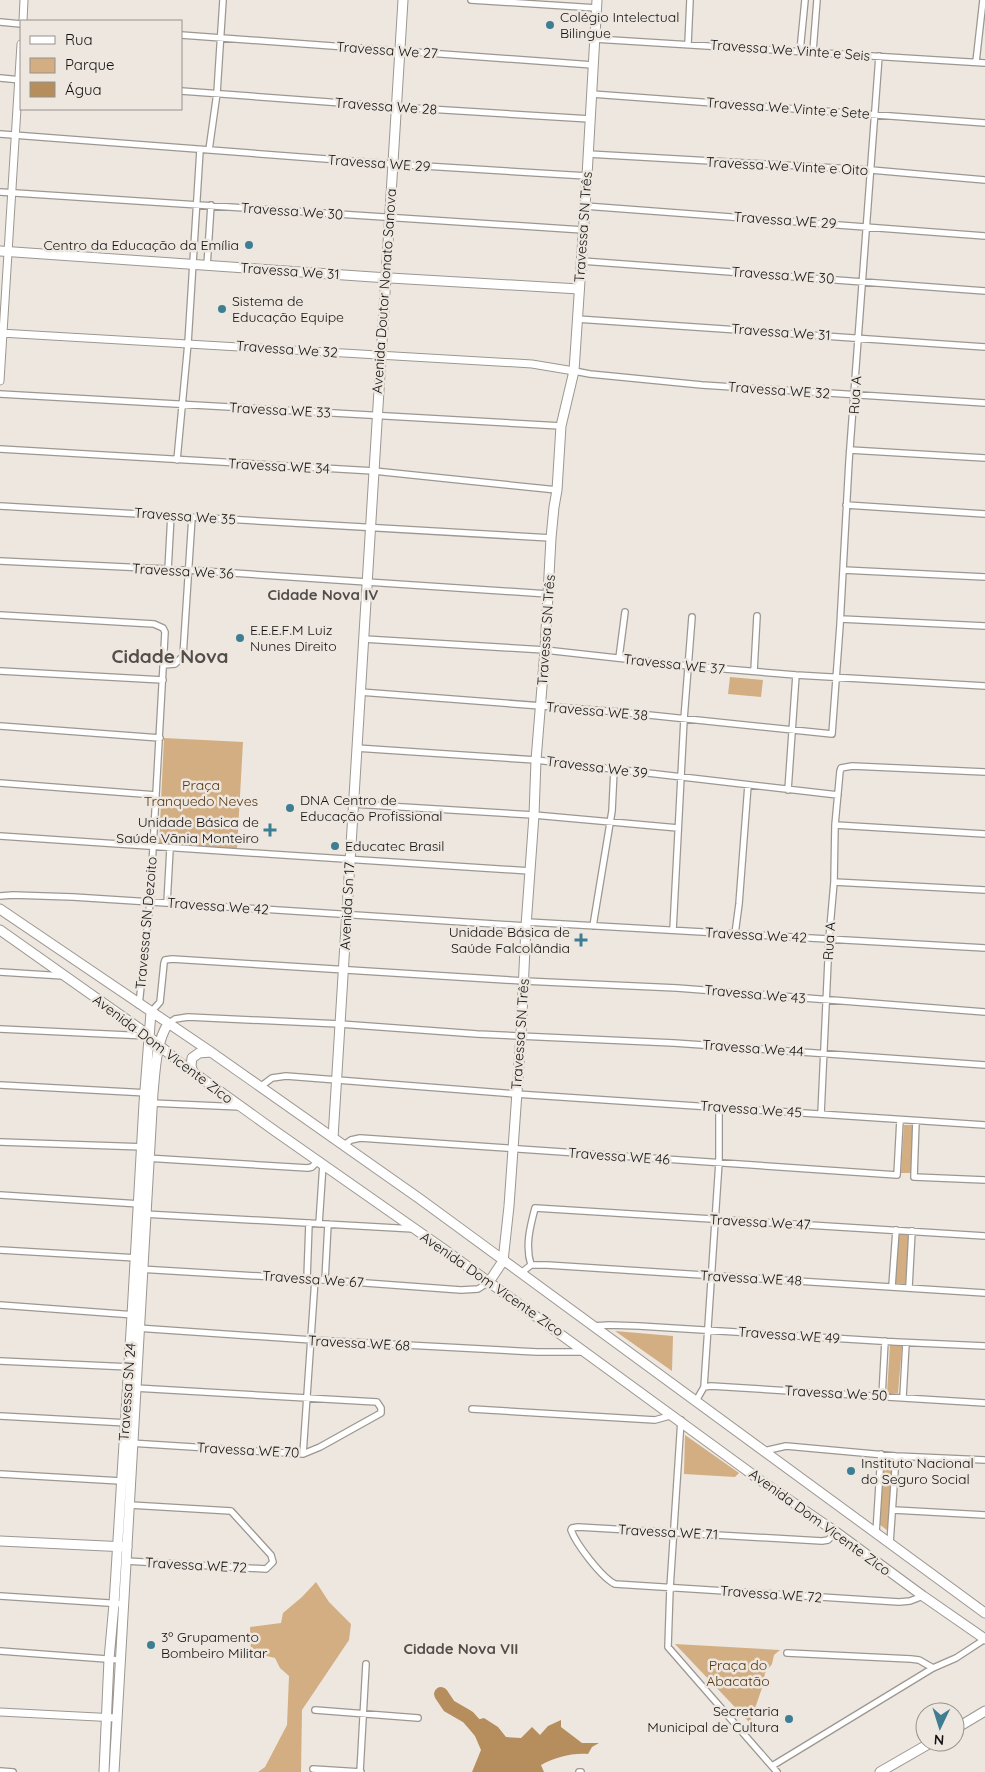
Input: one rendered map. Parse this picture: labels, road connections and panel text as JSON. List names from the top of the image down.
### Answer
{
  "streets": {
    "main road": [
      "Travessa SN Três",
      "Travessa We 31",
      "Avenida Doutor Nonato Sanova",
      "Avenida Sn 17",
      "Avenida Dom Vicente Zico",
      "Travessa SN 24",
      "Travessa WE 72"
    ],
    "street": [
      "Travessa We 27",
      "Travessa We Vinte e Seis",
      "Travessa We 28",
      "Travessa We Vinte e Sete",
      "Travessa WE 29",
      "Travessa We Vinte e Oito",
      "Travessa We 30",
      "Travessa WE 30",
      "Travessa We 32",
      "Travessa WE 32",
      "Rua A",
      "Travessa WE 33",
      "Travessa WE 34",
      "Travessa We 35",
      "Travessa We 36",
      "Travessa WE 37",
      "Travessa WE 38",
      "Travessa We 39",
      "Travessa We 42",
      "Travessa SN Dezoito",
      "Travessa We 43",
      "Travessa We 44",
      "Travessa We 45",
      "Travessa WE 46",
      "Travessa We 47",
      "Travessa WE 48",
      "Travessa We 67",
      "Travessa WE 49",
      "Travessa WE 68",
      "Travessa We 50",
      "Travessa WE 70",
      "Travessa WE 71"
    ]
  },
  "crossings": [
    ["Travessa We 27", "Travessa SN Três"],
    ["Travessa We 27", "Avenida Doutor Nonato Sanova"],
    ["Travessa We Vinte e Seis", "Travessa SN Três"],
    ["Travessa We Vinte e Seis", "Rua A"],
    ["Travessa We 28", "Travessa SN Três"],
    ["Travessa We 28", "Avenida Doutor Nonato Sanova"],
    ["Travessa We Vinte e Sete", "Travessa SN Três"],
    ["Travessa We Vinte e Sete", "Rua A"],
    ["Travessa WE 29", "Travessa SN Três"],
    ["Travessa WE 29", "Avenida Doutor Nonato Sanova"],
    ["Travessa WE 29", "Rua A"],
    ["Travessa We Vinte e Oito", "Travessa SN Três"],
    ["Travessa We Vinte e Oito", "Rua A"],
    ["Travessa We 30", "Travessa SN Três"],
    ["Travessa We 30", "Avenida Doutor Nonato Sanova"],
    ["Travessa SN Três", "Travessa We 31"],
    ["Travessa SN Três", "Travessa WE 30"],
    ["Travessa SN Três", "Travessa We 32"],
    ["Travessa SN Três", "Travessa WE 32"],
    ["Travessa SN Três", "Travessa WE 33"],
    ["Travessa SN Três", "Travessa WE 34"],
    ["Travessa SN Três", "Travessa WE 37"],
    ["Travessa SN Três", "Travessa WE 38"],
    ["Travessa SN Três", "Travessa We 39"],
    ["Travessa SN Três", "Travessa We 42"],
    ["Travessa SN Três", "Travessa We 43"],
    ["Travessa SN Três", "Travessa We 44"],
    ["Travessa SN Três", "Avenida Dom Vicente Zico"],
    ["Travessa SN Três", "Travessa We 45"],
    ["Travessa SN Três", "Travessa WE 46"],
    ["Travessa We 31", "Avenida Doutor Nonato Sanova"],
    ["Travessa We 31", "Rua A"],
    ["Travessa WE 30", "Rua A"],
    ["Avenida Doutor Nonato Sanova", "Travessa We 32"],
    ["Avenida Doutor Nonato Sanova", "Travessa WE 33"],
    ["Avenida Doutor Nonato Sanova", "Travessa WE 34"],
    ["Avenida Doutor Nonato Sanova", "Travessa We 35"],
    ["Avenida Doutor Nonato Sanova", "Travessa We 36"],
    ["Avenida Doutor Nonato Sanova", "Avenida Sn 17"],
    ["Travessa We 32", "Travessa WE 32"],
    ["Travessa WE 32", "Rua A"],
    ["Rua A", "Travessa WE 37"],
    ["Rua A", "Travessa WE 38"],
    ["Rua A", "Travessa We 39"],
    ["Rua A", "Travessa We 42"],
    ["Rua A", "Travessa We 43"],
    ["Rua A", "Travessa We 44"],
    ["Rua A", "Travessa We 45"],
    ["Travessa We 36", "Avenida Sn 17"],
    ["Travessa WE 37", "Avenida Sn 17"],
    ["Travessa WE 38", "Avenida Sn 17"],
    ["Travessa We 39", "Avenida Sn 17"],
    ["Travessa We 42", "Avenida Sn 17"],
    ["Travessa We 42", "Travessa SN Dezoito"],
    ["Travessa SN Dezoito", "Avenida Dom Vicente Zico"],
    ["Avenida Dom Vicente Zico", "Travessa WE 46"],
    ["Avenida Dom Vicente Zico", "Travessa We 67"],
    ["Avenida Dom Vicente Zico", "Travessa WE 49"],
    ["Avenida Dom Vicente Zico", "Travessa WE 68"],
    ["Avenida Dom Vicente Zico", "Travessa SN 24"],
    ["Avenida Dom Vicente Zico", "Travessa WE 71"],
    ["Avenida Dom Vicente Zico", "Travessa WE 72"],
    ["Travessa We 45", "Travessa WE 46"],
    ["Travessa We 47", "Travessa WE 48"],
    ["Travessa We 67", "Travessa SN 24"],
    ["Travessa WE 68", "Travessa SN 24"],
    ["Travessa SN 24", "Travessa WE 70"],
    ["Travessa SN 24", "Travessa WE 72"],
    ["Travessa WE 71", "Travessa WE 72"]
  ],
  "districts": ["Cidade Nova IV", "Cidade Nova", "Cidade Nova VII"],
  "parks": ["Praça Tranquedo Neves", "Praça do Abacatão"],
  "places": {
    "other": [
      "Colégio Intelectual Bilingue",
      "Centro da Educação da Emília",
      "Sistema de Educação Equipe",
      "E.E.E.F.M Luiz Nunes Direito",
      "DNA Centro de Educação Profissional",
      "Educatec Brasil",
      "Instituto Nacional do Seguro Social",
      "3º Grupamento Bombeiro Militar",
      "Secretaria Municipal de Cultura"
    ],
    "health": ["Unidade Básica de Saúde Vãnia Monteiro", "Unidade Básica de Saúde Falcolândia"]
  },
  "legend": ["Rua", "Parque", "Água"],
  "north": "bottom"
}
